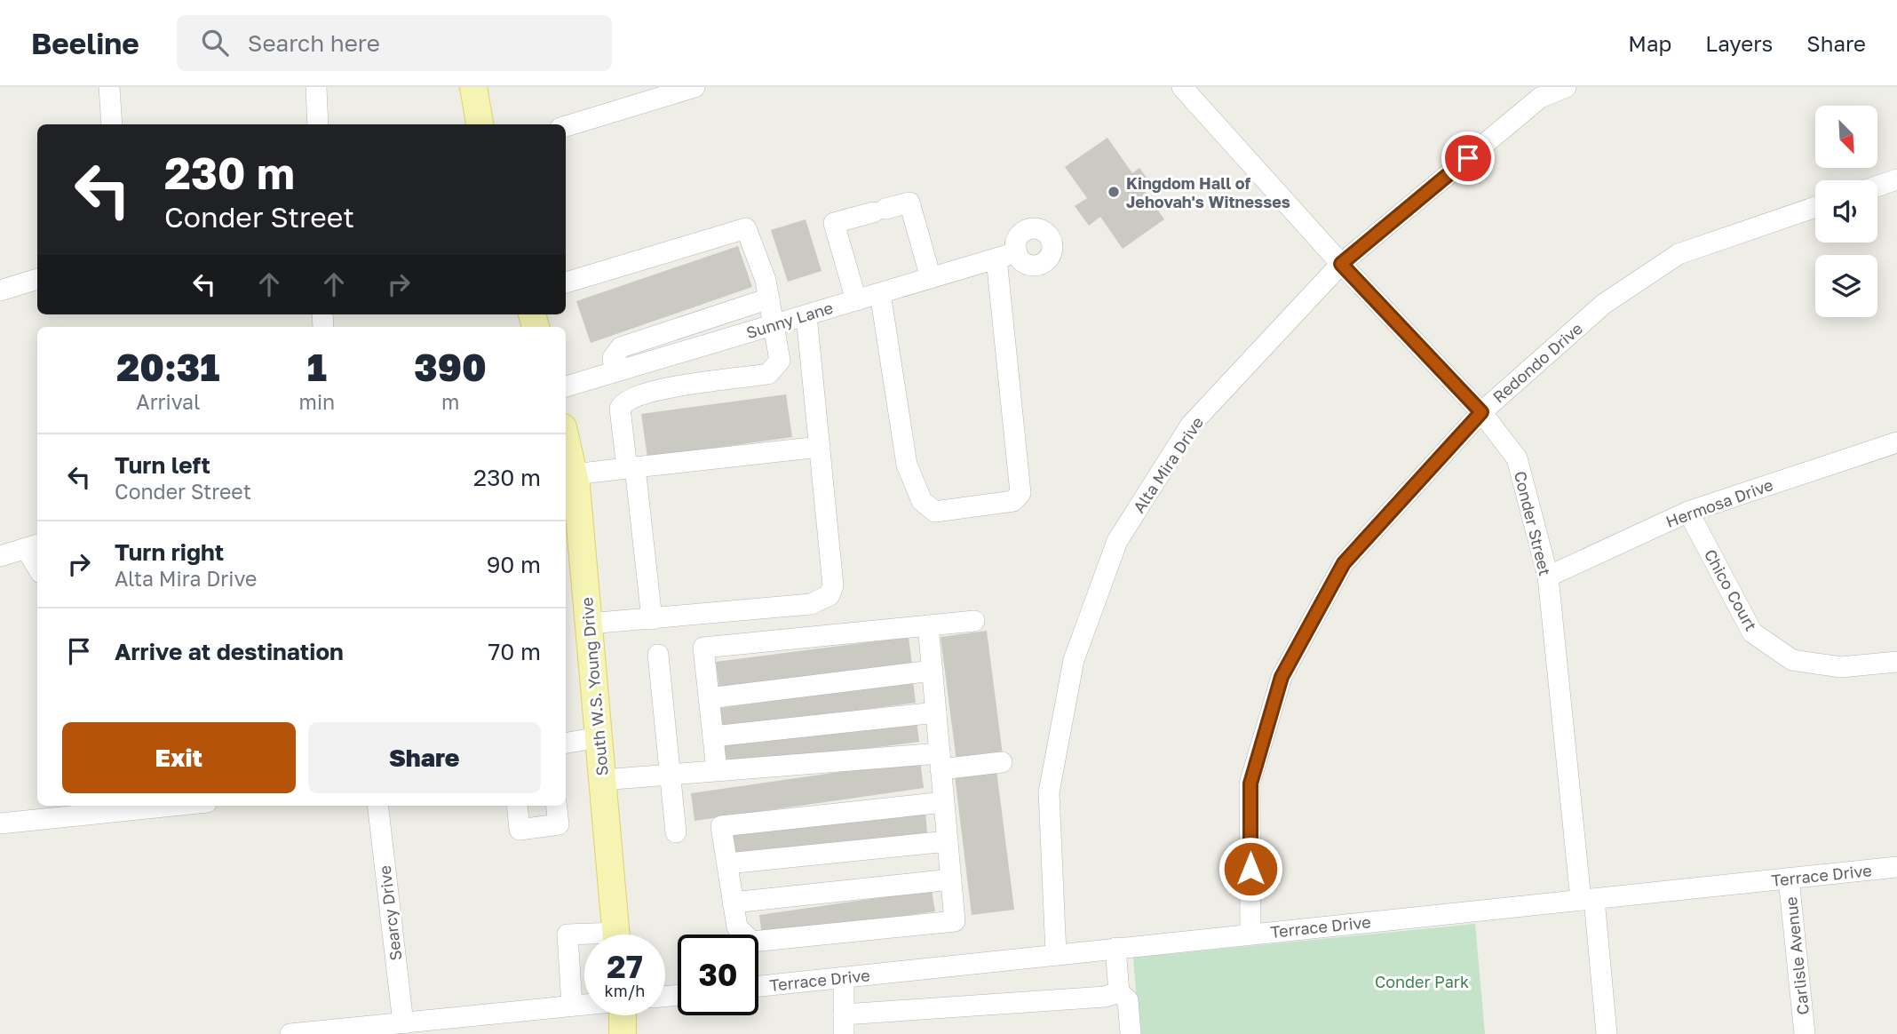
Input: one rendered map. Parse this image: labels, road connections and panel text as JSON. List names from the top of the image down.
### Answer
{
  "streets": {
    "main road": ["South W.S. Young Drive"],
    "street": [
      "Sunny Lane",
      "Redondo Drive",
      "Alta Mira Drive",
      "Hermosa Drive",
      "Conder Street",
      "Chico Court",
      "Terrace Drive",
      "Searcy Drive",
      "Carlisle Avenue"
    ]
  },
  "crossings": [
    ["Redondo Drive", "Conder Street"],
    ["Redondo Drive", "Terrace Drive"],
    ["Alta Mira Drive", "Conder Street"],
    ["Alta Mira Drive", "Terrace Drive"],
    ["Hermosa Drive", "Conder Street"],
    ["Hermosa Drive", "Chico Court"],
    ["Conder Street", "Terrace Drive"],
    ["Terrace Drive", "Carlisle Avenue"]
  ],
  "parks": ["Conder Park"],
  "places": ["Kingdom Hall of Jehovah's Witnesses"],
  "north": "bottom right",
  "page": {
    "header": "Beeline",
    "search": "Search here",
    "nav": ["Map", "Layers", "Share"],
    "turn": ["230 m", "Conder Street"],
    "eta": [
      "20:31",
      "Arrival",
      "1",
      "min",
      "390",
      "m"
    ],
    "list": [
      {
        "name": "Turn left",
        "note": "Conder Street",
        "value": "230 m"
      },
      {
        "name": "Turn right",
        "note": "Alta Mira Drive",
        "value": "90 m"
      },
      {
        "name": "Arrive at destination",
        "value": "70 m"
      }
    ],
    "buttons": ["Exit", "Share"],
    "speed": "27 km/h",
    "limit": "30"
  }
}
